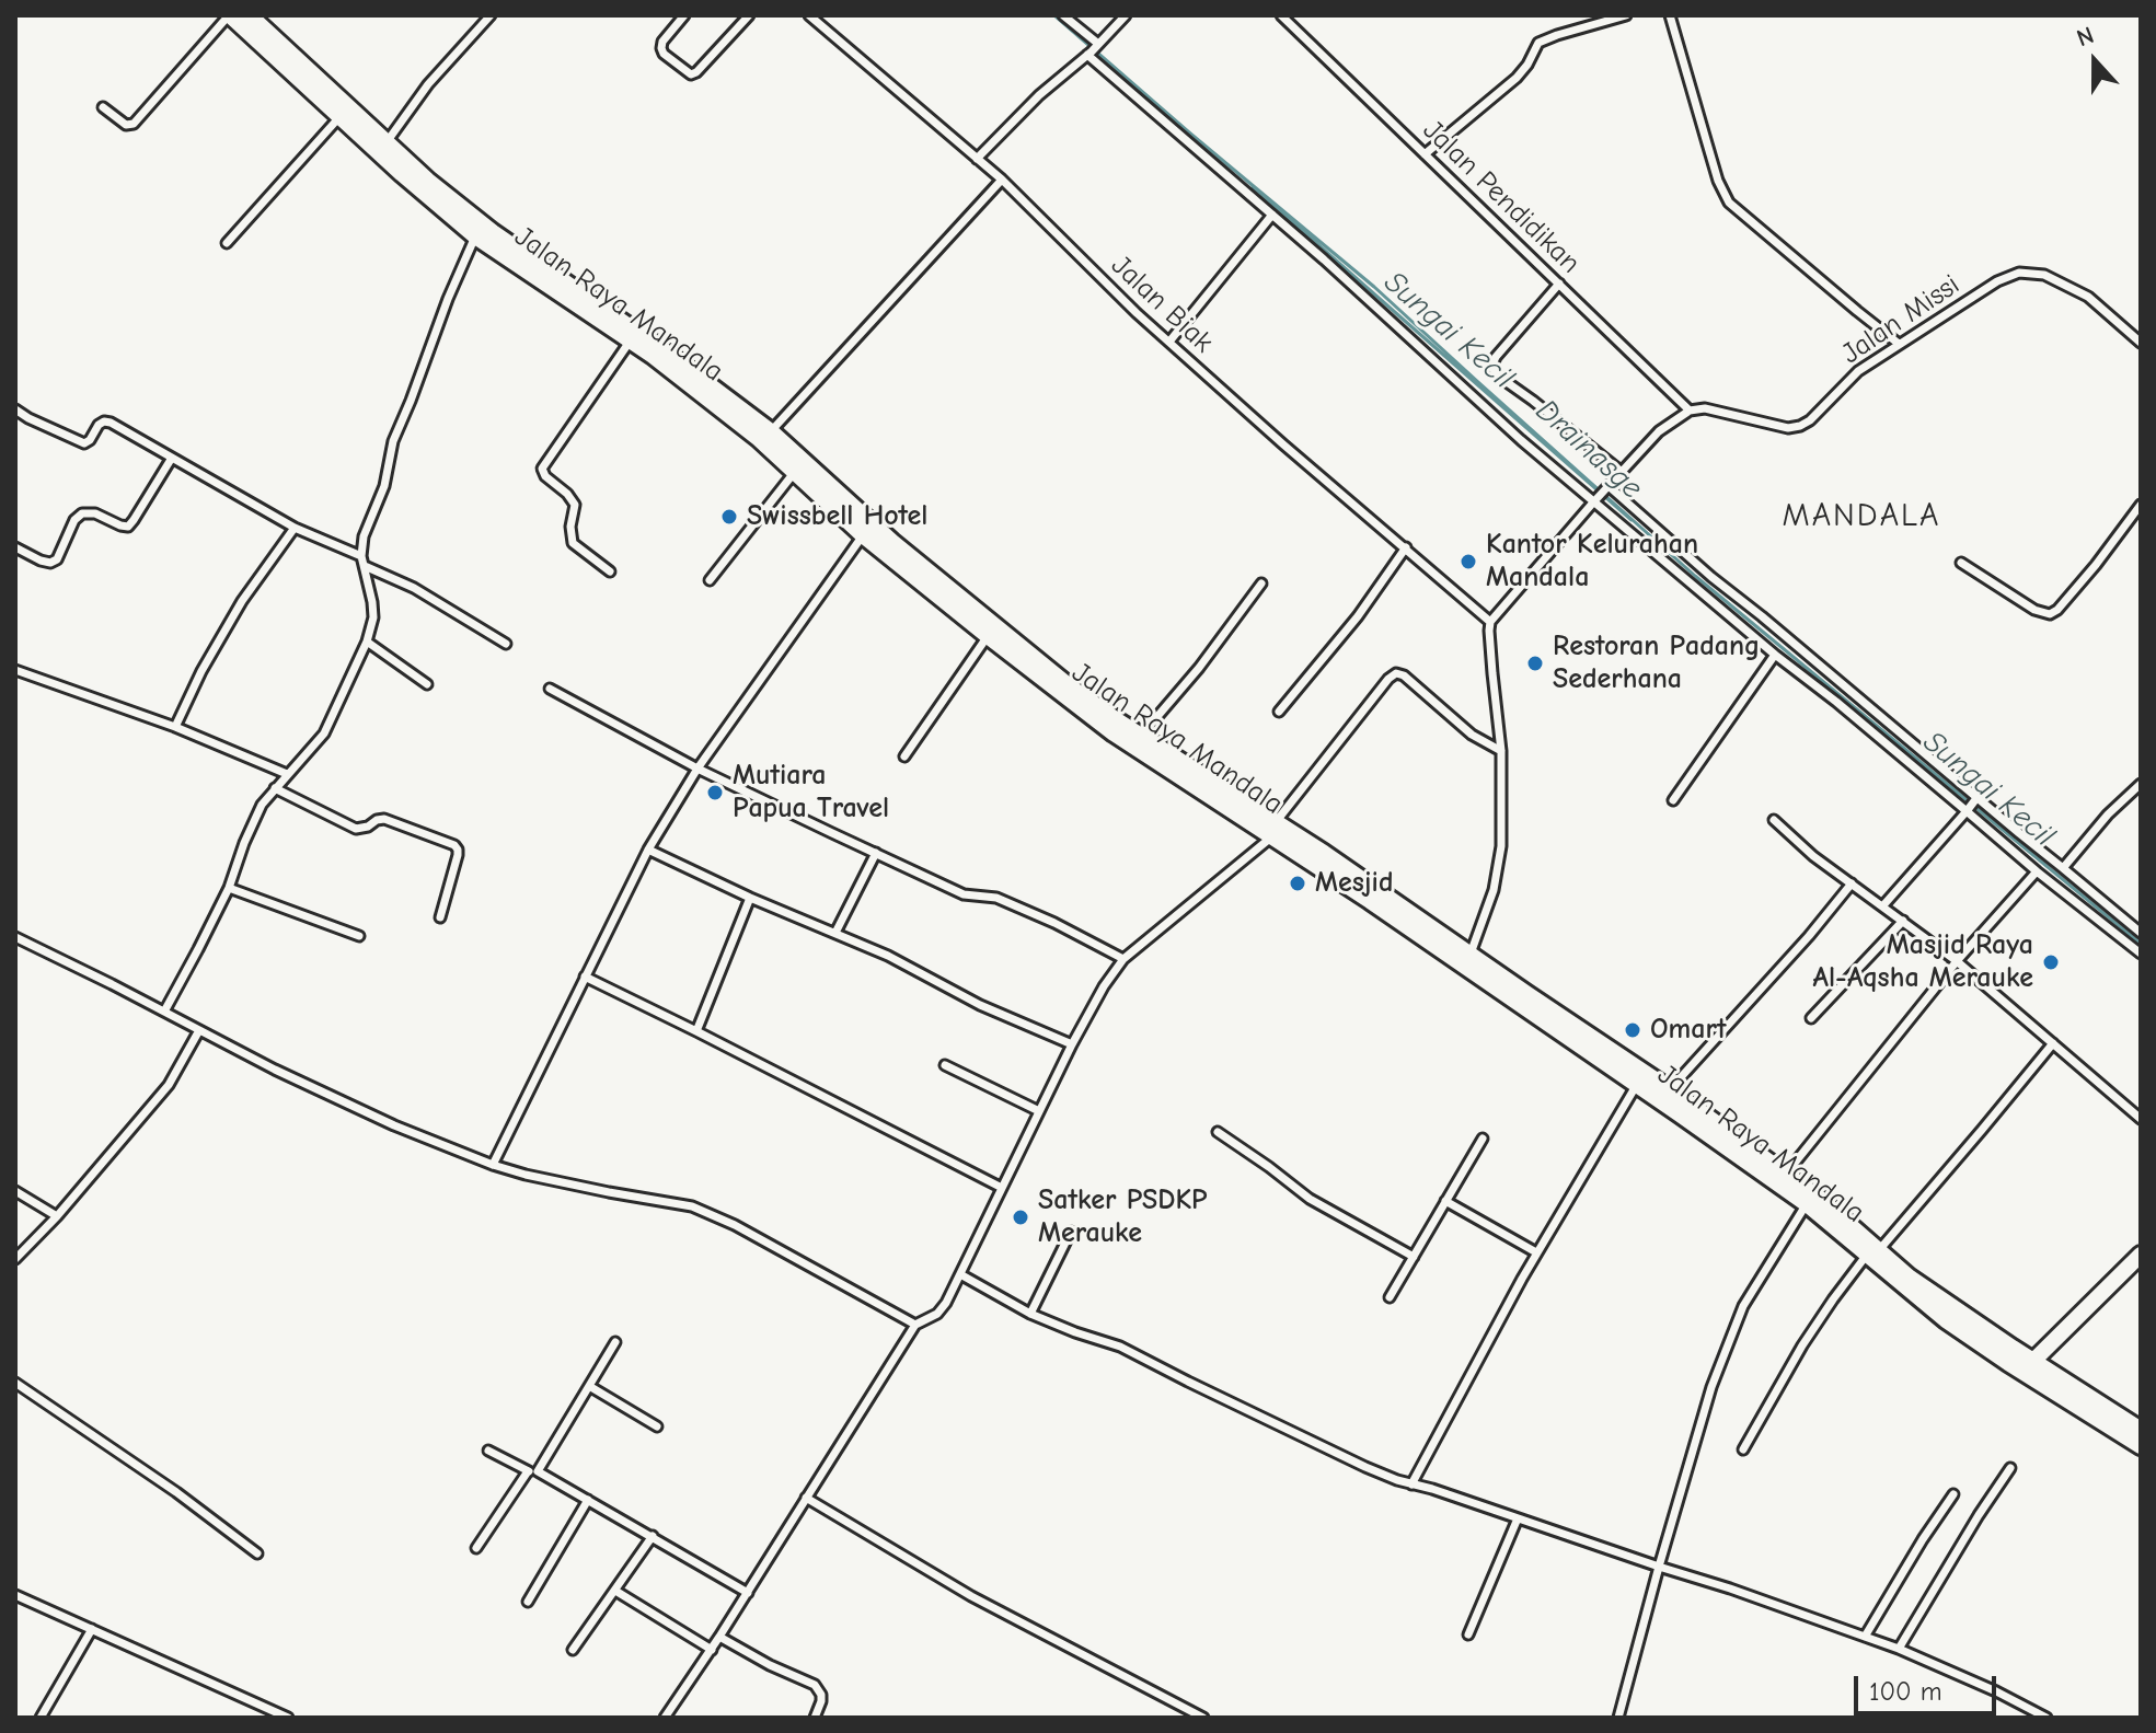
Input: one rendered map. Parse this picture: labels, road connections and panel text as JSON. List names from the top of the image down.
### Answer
{
  "streets": {
    "highway": ["Jalan Raya Mandala"],
    "street": ["Jalan Pendidikan", "Jalan Biak", "Jalan Missi"]
  },
  "crossings": [
    ["Jalan Pendidikan", "Jalan Missi"]
  ],
  "districts": ["MANDALA"],
  "water": ["Sungai Kecil", "Drainasge"],
  "places": [
    "Swissbell Hotel",
    "Kantor Kelurahan Mandala",
    "Restoran Padang Sederhana",
    "Mutiara Papua Travel",
    "Mesjid",
    "Masjid Raya Al-Aqsha Merauke",
    "Omart",
    "Satker PSDKP Merauke"
  ],
  "scale_bar": "100 m",
  "north": "top"
}
